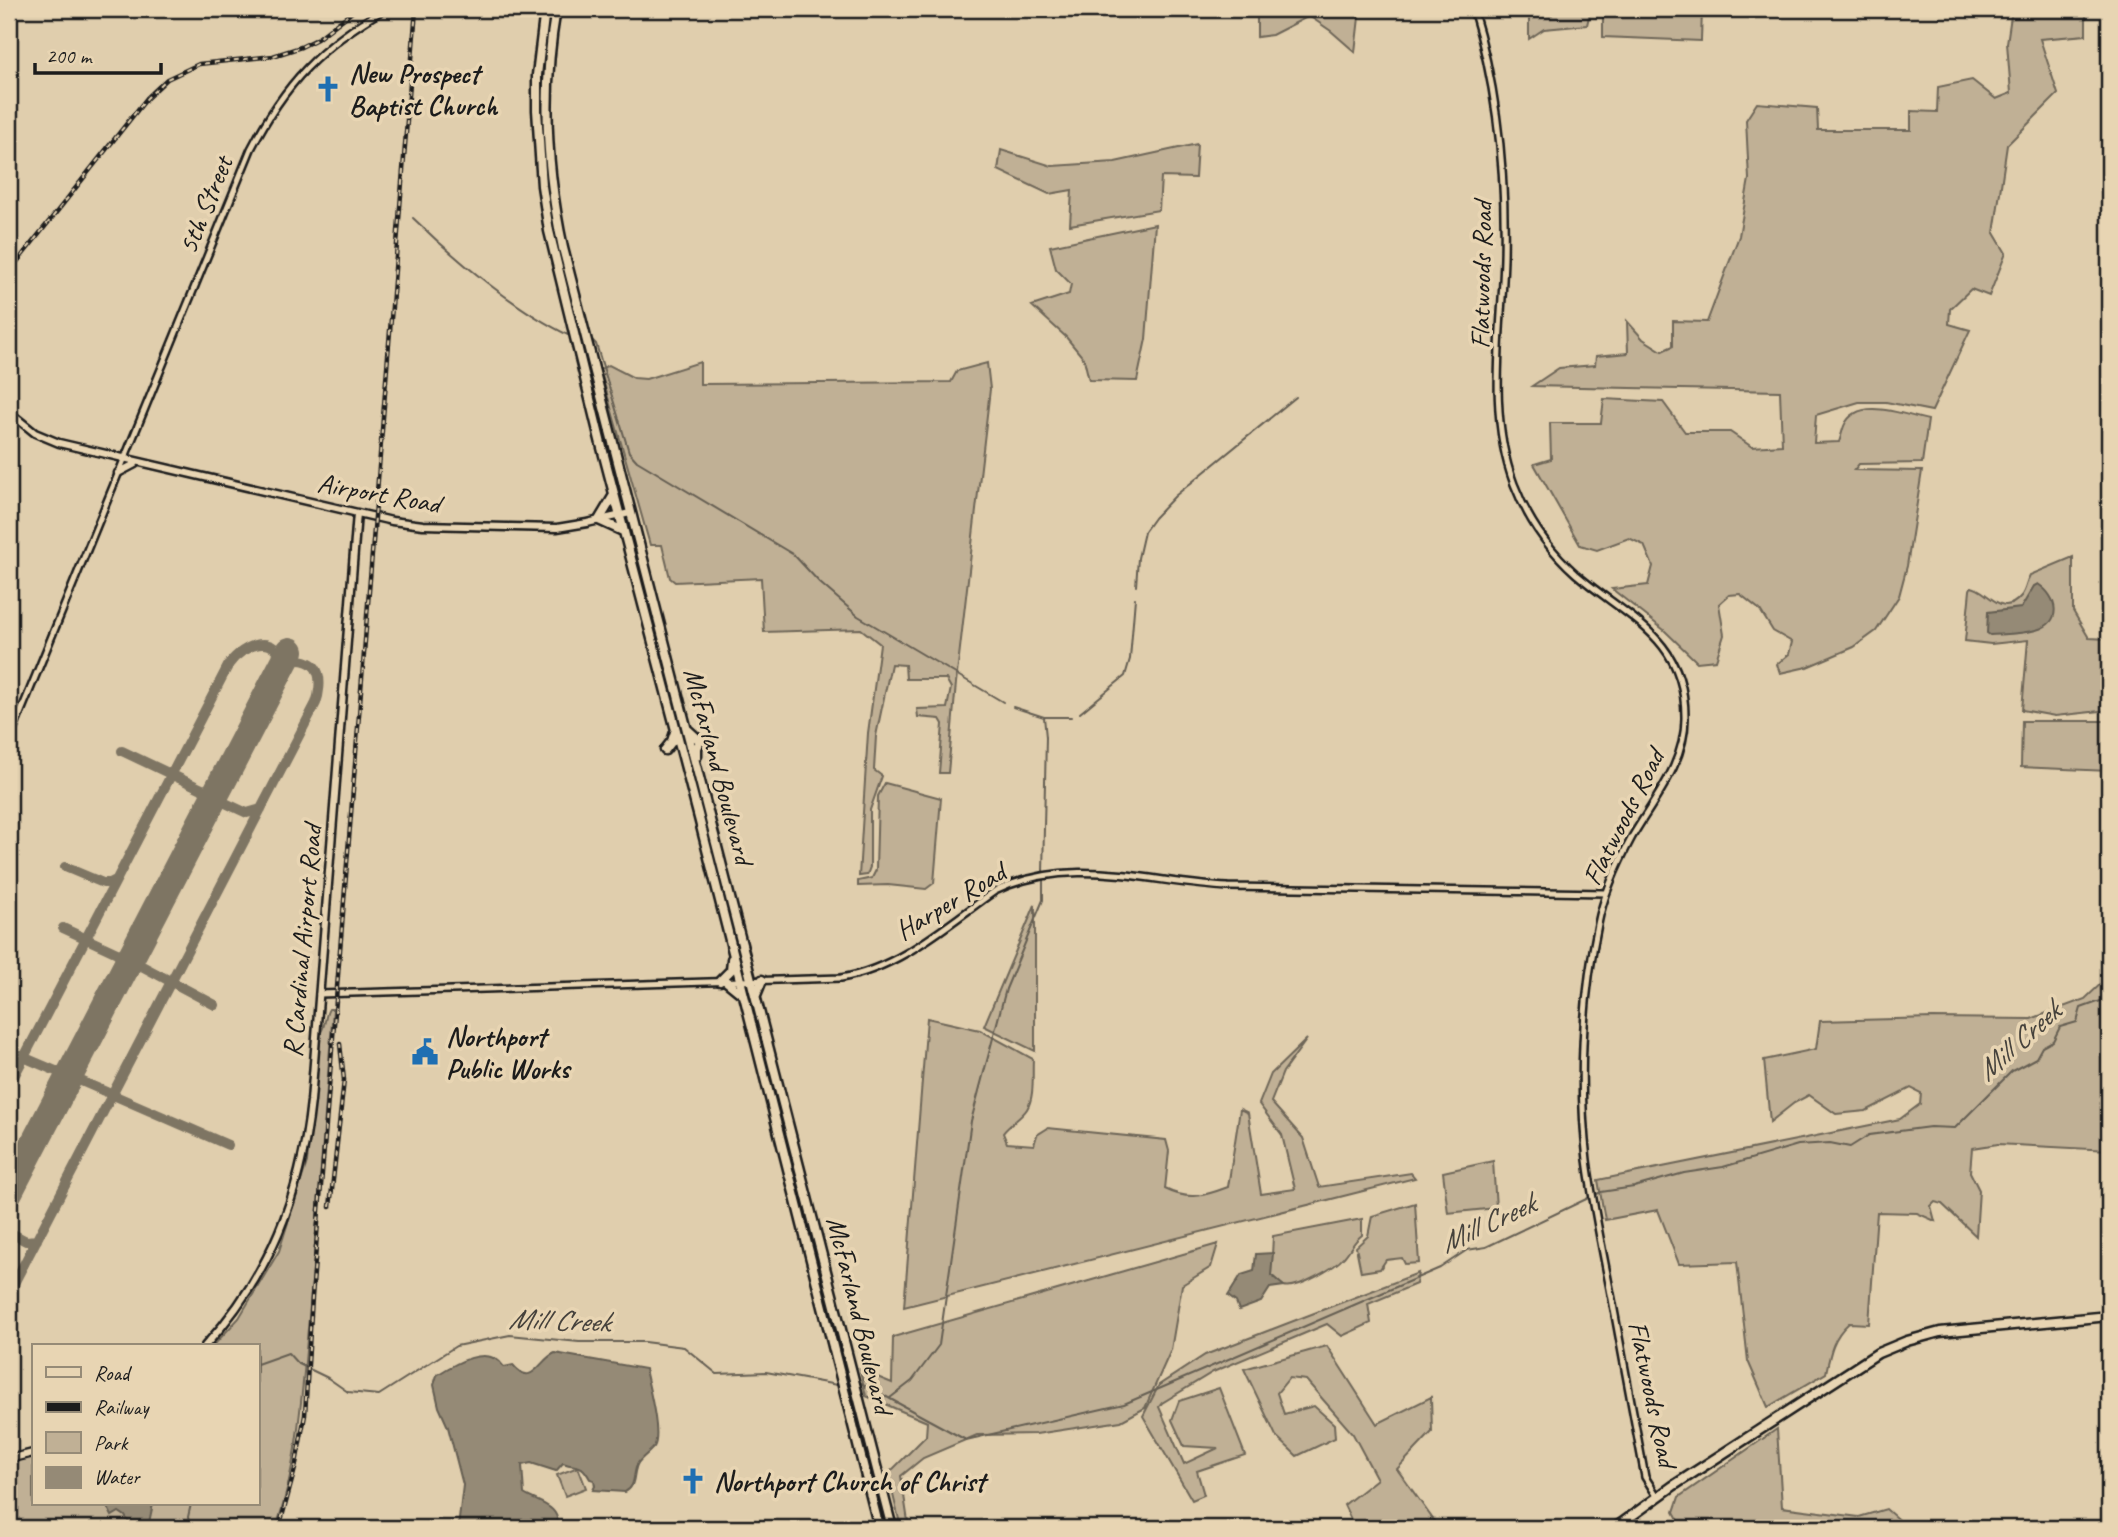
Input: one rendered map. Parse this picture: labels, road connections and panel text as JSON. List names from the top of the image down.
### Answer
{
  "streets": {
    "highway": ["McFarland Boulevard"],
    "main road": ["Airport Road", "R Cardinal Airport Road"],
    "street": ["5th Street", "Flatwoods Road", "Harper Road"]
  },
  "crossings": [
    ["5th Street", "Airport Road"],
    ["Flatwoods Road", "Harper Road"],
    ["Airport Road", "McFarland Boulevard"],
    ["Airport Road", "R Cardinal Airport Road"],
    ["McFarland Boulevard", "Harper Road"],
    ["Harper Road", "R Cardinal Airport Road"]
  ],
  "water": ["Mill Creek"],
  "places": {
    "church": ["New Prospect Baptist Church", "Northport Church of Christ"],
    "public building": ["Northport Public Works"]
  },
  "legend": [
    "Road",
    "Railway",
    "Park",
    "Water"
  ],
  "scale_bar": "200 m"
}
